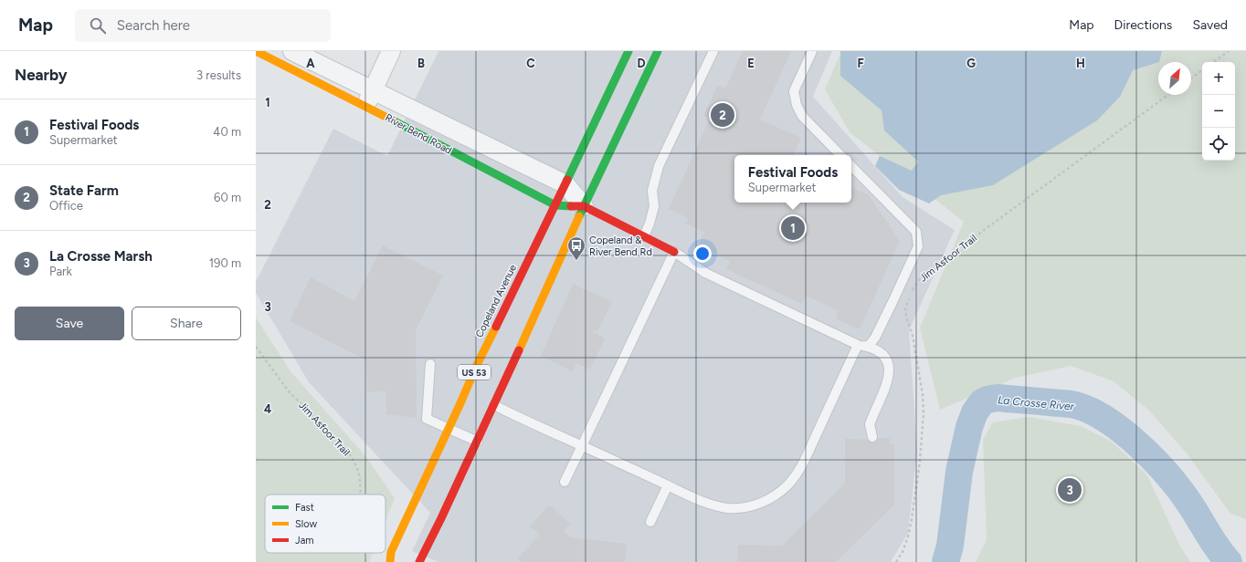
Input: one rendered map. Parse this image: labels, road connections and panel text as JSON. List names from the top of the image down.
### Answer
{
  "streets": {
    "main road": ["River Bend Road", "Copeland Avenue", "US 53"],
    "path": ["Jim Asfoor Trail"]
  },
  "crossings": [
    ["River Bend Road", "Copeland Avenue"],
    ["River Bend Road", "US 53"],
    ["Jim Asfoor Trail", "Copeland Avenue"]
  ],
  "water": ["La Crosse River"],
  "places": {
    "bus stop": ["Copeland & River Bend Rd"]
  },
  "legend": ["Fast", "Slow", "Jam"],
  "north": "top right",
  "page": {
    "header": "Map",
    "search": "Search here",
    "nav": ["Map", "Directions", "Saved"],
    "heading": ["Nearby", "3 results"],
    "map_buttons": ["+", "−"],
    "list": [
      {
        "mark": "1",
        "name": "Festival Foods",
        "note": "Supermarket",
        "value": "40 m"
      },
      {
        "mark": "2",
        "name": "State Farm",
        "note": "Office",
        "value": "60 m"
      },
      {
        "mark": "3",
        "name": "La Crosse Marsh",
        "note": "Park",
        "value": "190 m"
      }
    ],
    "pins": ["2", "1", "3"],
    "popup": ["Festival Foods", "Supermarket"],
    "buttons": ["Save", "Share"]
  },
  "grid": {
    "columns": [
      "A",
      "B",
      "C",
      "D",
      "E",
      "F",
      "G",
      "H"
    ],
    "rows": [
      "1",
      "2",
      "3",
      "4"
    ]
  }
}
